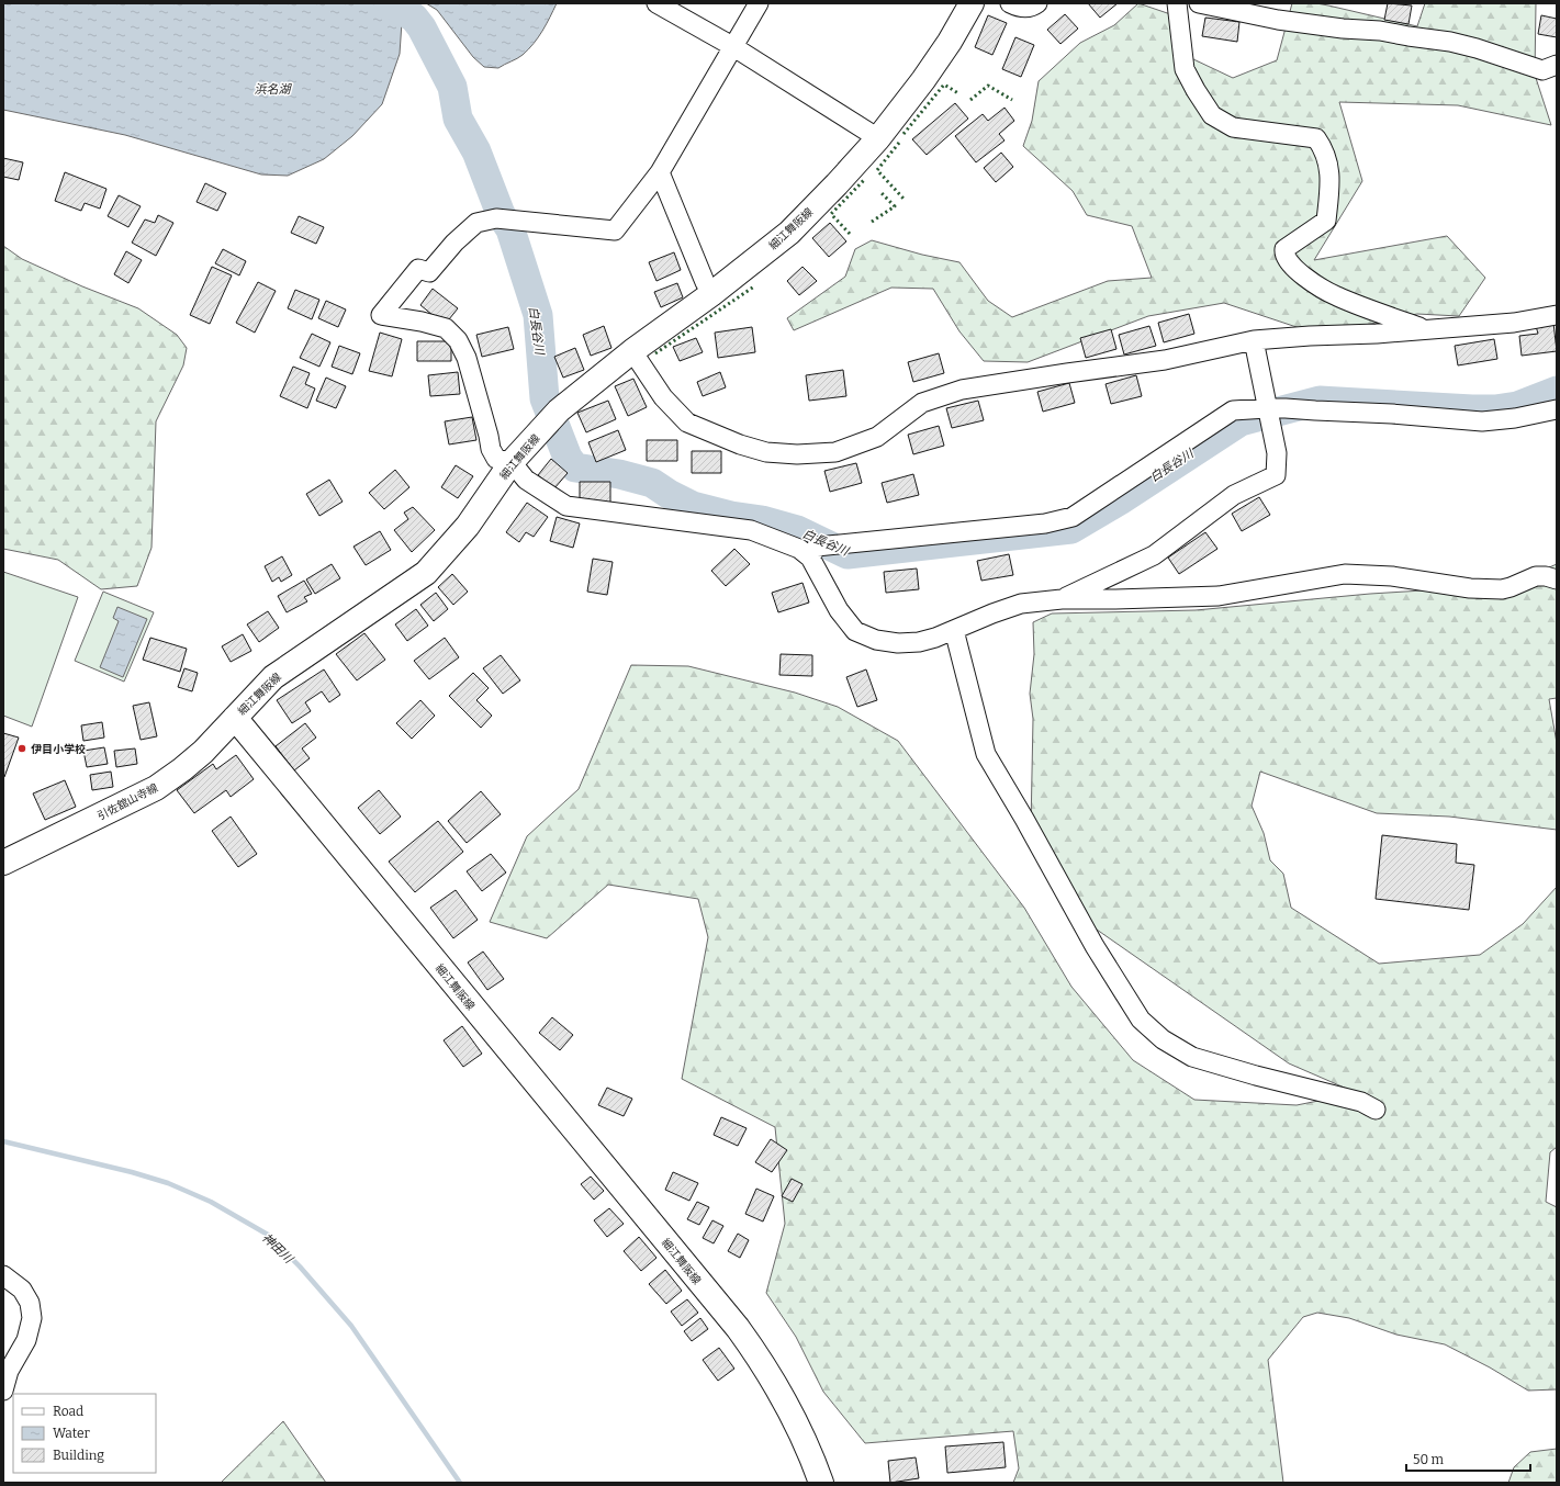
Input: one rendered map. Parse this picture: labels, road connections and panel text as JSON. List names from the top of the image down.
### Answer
{
  "streets": {
    "main road": ["細江舞阪線", "引佐舘山寺線"]
  },
  "crossings": [
    ["細江舞阪線", "引佐舘山寺線"]
  ],
  "water": ["浜名湖", "白長谷川", "神田川"],
  "places": ["伊目小学校"],
  "legend": ["Road", "Water", "Building"],
  "scale_bar": "50 m"
}
